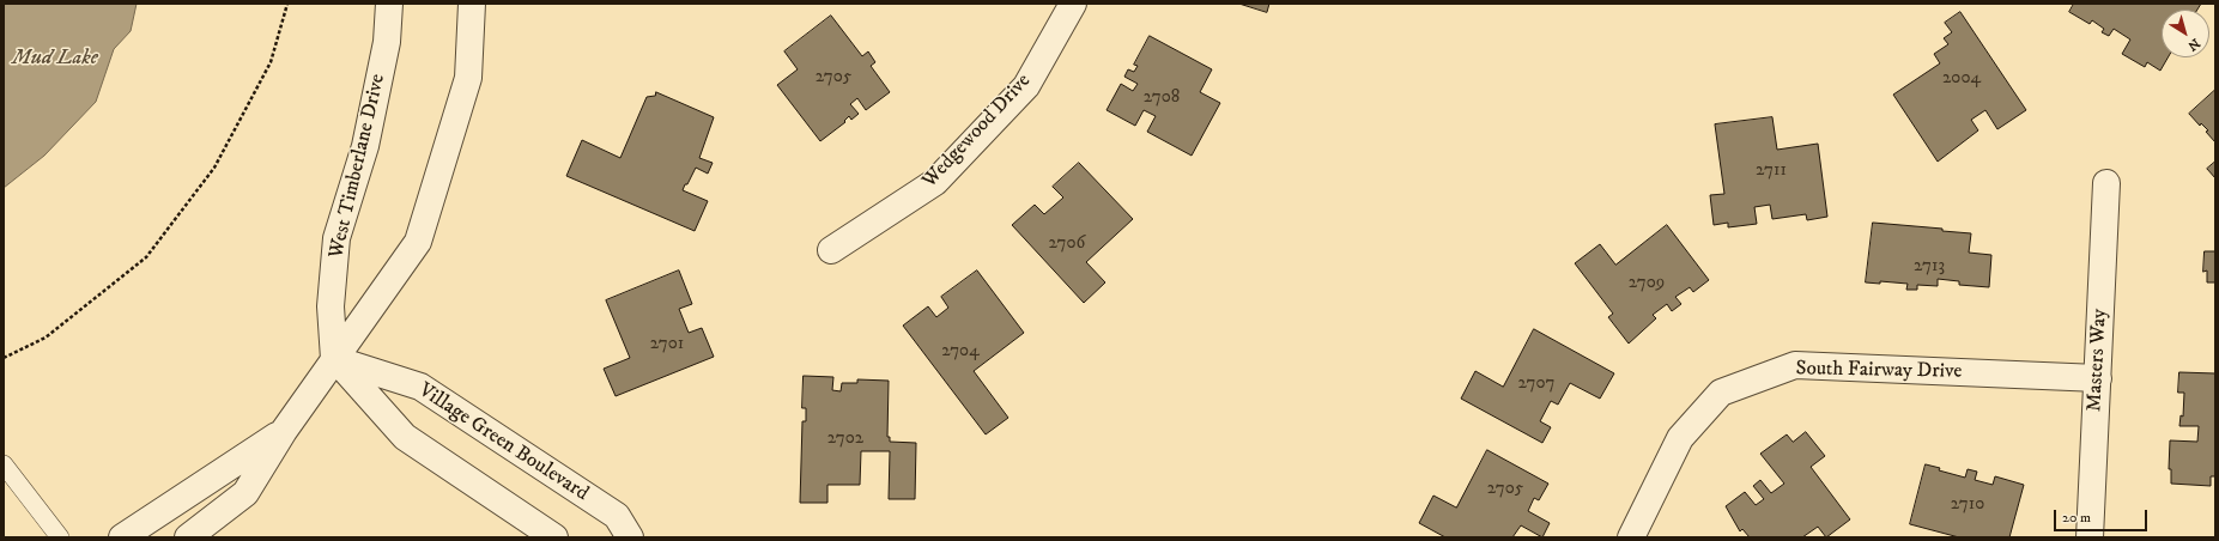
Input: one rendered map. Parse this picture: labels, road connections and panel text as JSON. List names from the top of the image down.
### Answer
{
  "streets": {
    "street": [
      "Wedgewood Drive",
      "West Timberlane Drive",
      "Masters Way",
      "South Fairway Drive",
      "Village Green Boulevard"
    ]
  },
  "crossings": [
    ["West Timberlane Drive", "Village Green Boulevard"],
    ["Masters Way", "South Fairway Drive"]
  ],
  "water": ["Mud Lake"],
  "house_numbers": [
    "2705",
    "2004",
    "2708",
    "2711",
    "2706",
    "2713",
    "2709",
    "2701",
    "2704",
    "2707",
    "2702",
    "2705",
    "2710"
  ],
  "scale_bar": "20 m",
  "north": "bottom right"
}
